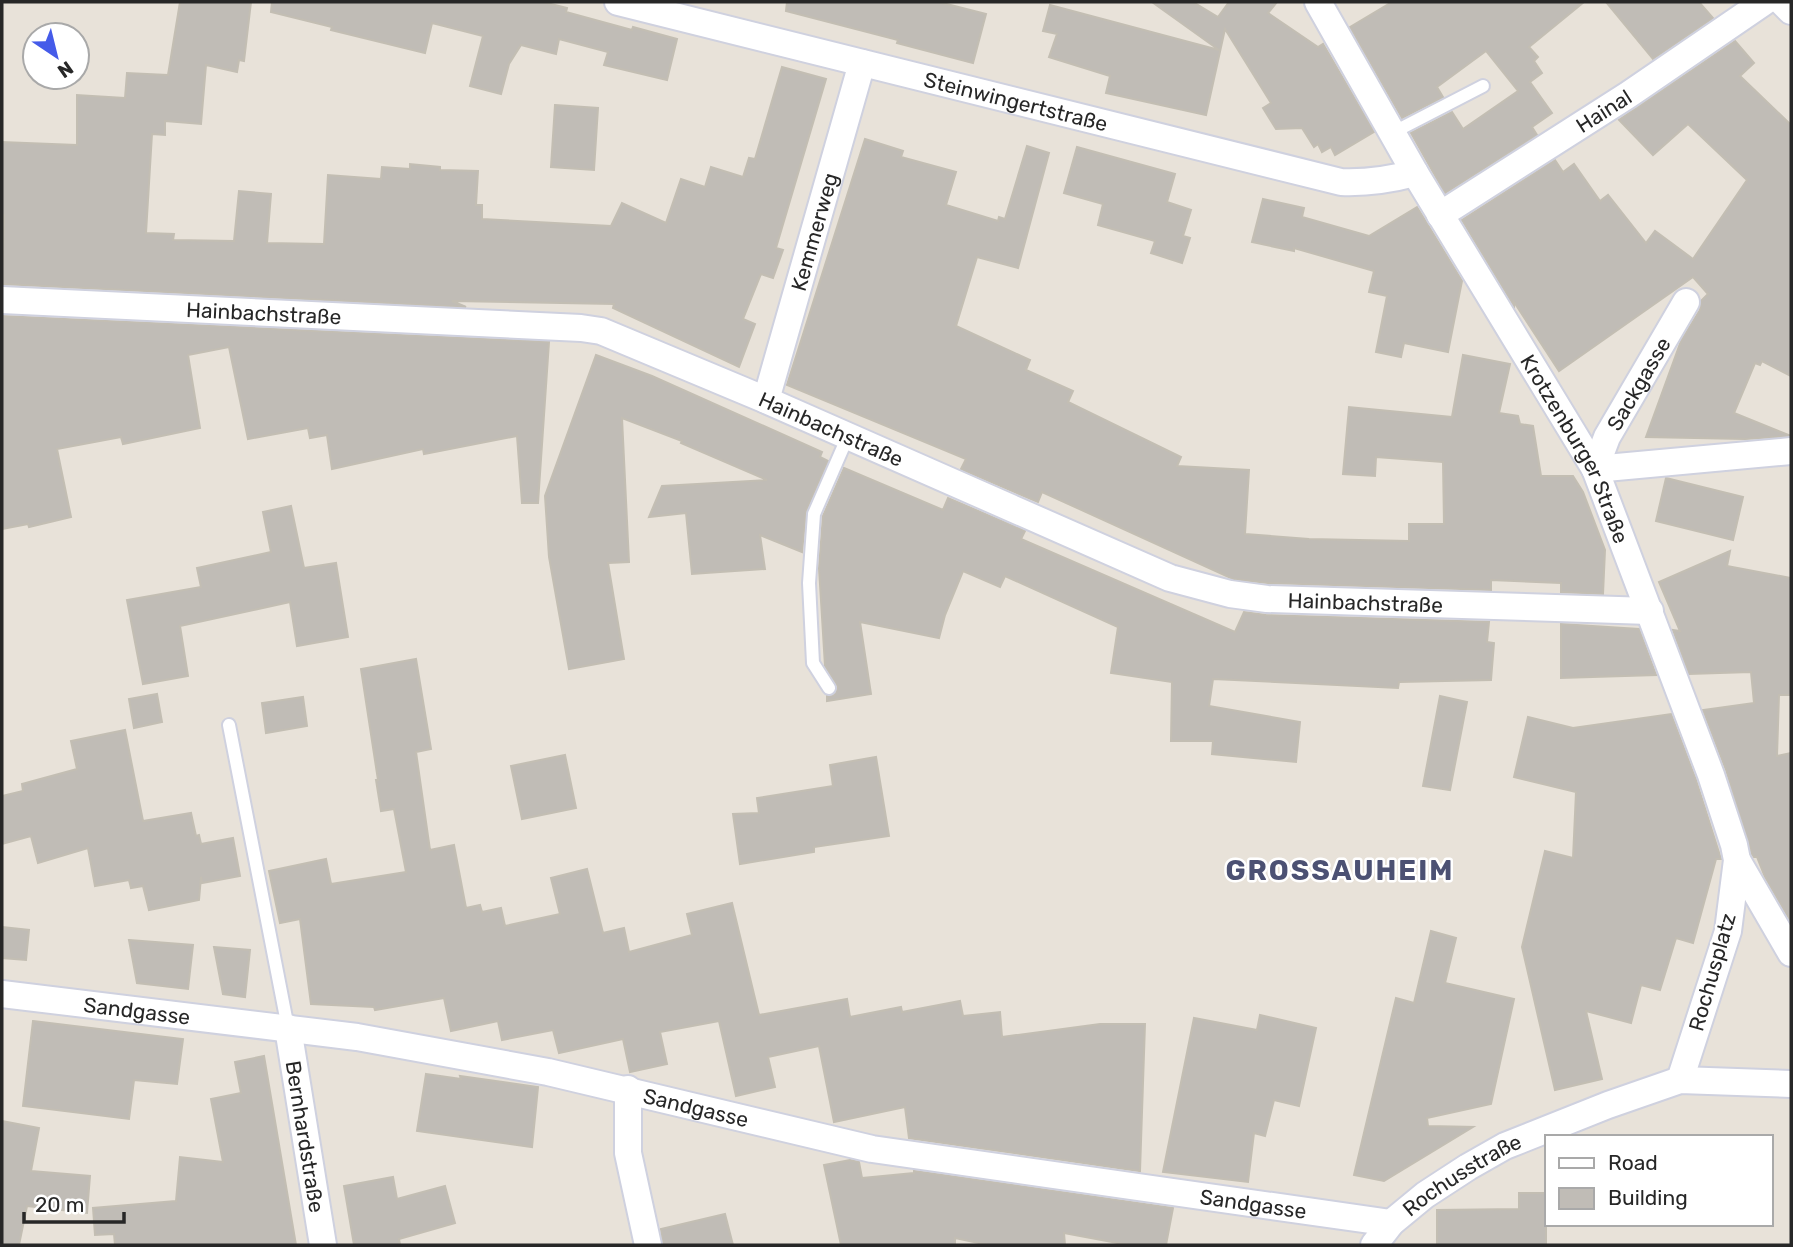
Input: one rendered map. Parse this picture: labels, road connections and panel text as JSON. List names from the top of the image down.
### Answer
{
  "streets": {
    "street": [
      "Steinwingertstraße",
      "Hainal",
      "Kemmerweg",
      "Hainbachstraße",
      "Sackgasse",
      "Krotzenburger Straße",
      "Rochusplatz",
      "Sandgasse",
      "Bernhardstraße",
      "Rochusstraße"
    ]
  },
  "crossings": [
    ["Steinwingertstraße", "Kemmerweg"],
    ["Steinwingertstraße", "Krotzenburger Straße"],
    ["Hainal", "Krotzenburger Straße"],
    ["Kemmerweg", "Hainbachstraße"],
    ["Hainbachstraße", "Krotzenburger Straße"],
    ["Sackgasse", "Krotzenburger Straße"],
    ["Krotzenburger Straße", "Rochusplatz"],
    ["Rochusplatz", "Rochusstraße"],
    ["Sandgasse", "Bernhardstraße"],
    ["Sandgasse", "Rochusstraße"]
  ],
  "districts": ["GROSSAUHEIM"],
  "legend": ["Road", "Building"],
  "scale_bar": "20 m",
  "north": "bottom right"
}
